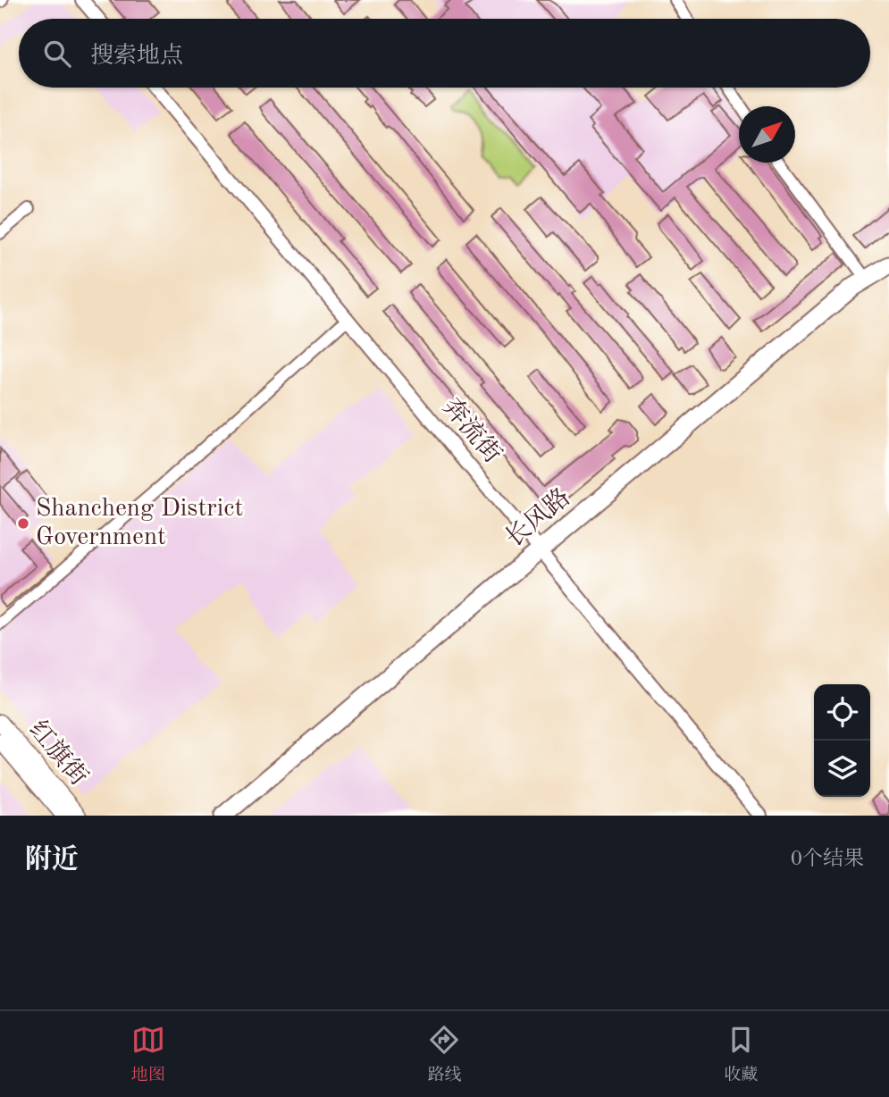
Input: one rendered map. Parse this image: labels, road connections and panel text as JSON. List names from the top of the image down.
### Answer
{
  "streets": {
    "main road": ["长风路", "红旗街"],
    "street": ["奔流街"]
  },
  "crossings": [
    ["奔流街", "长风路"]
  ],
  "places": ["Shancheng District Government"],
  "north": "top right",
  "page": {
    "search": "搜索地点",
    "heading": ["附近", "0个结果"],
    "nav": ["地图", "路线", "收藏"]
  }
}
